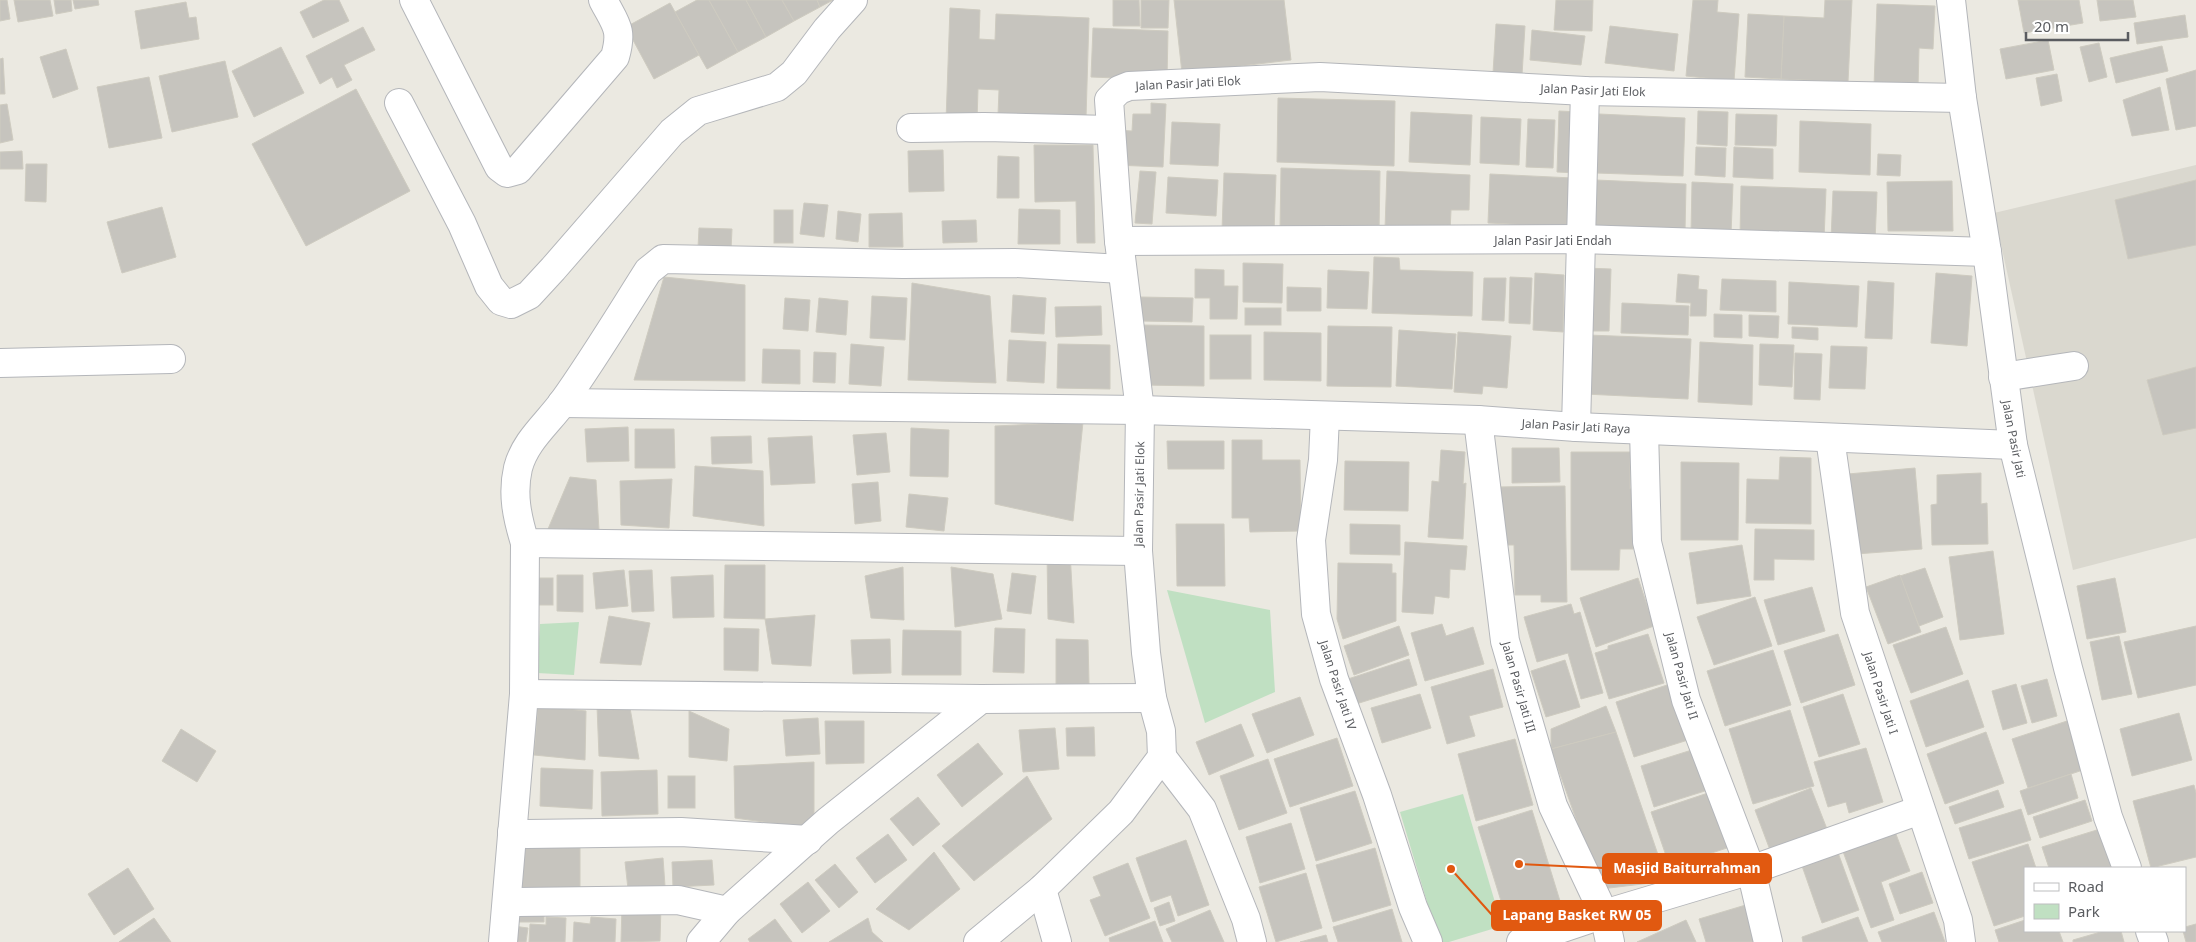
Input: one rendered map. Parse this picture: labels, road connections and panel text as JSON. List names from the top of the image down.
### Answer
{
  "streets": {
    "street": [
      "Jalan Pasir Jati Elok",
      "Jalan Pasir Jati Endah",
      "Jalan Pasir Jati Raya",
      "Jalan Pasir Jati",
      "Jalan Pasir Jati II",
      "Jalan Pasir Jati IV",
      "Jalan Pasir Jati III",
      "Jalan Pasir Jati I"
    ]
  },
  "crossings": [
    ["Jalan Pasir Jati Elok", "Jalan Pasir Jati Endah"],
    ["Jalan Pasir Jati Elok", "Jalan Pasir Jati Raya"],
    ["Jalan Pasir Jati Elok", "Jalan Pasir Jati"],
    ["Jalan Pasir Jati Endah", "Jalan Pasir Jati"],
    ["Jalan Pasir Jati Raya", "Jalan Pasir Jati"],
    ["Jalan Pasir Jati Raya", "Jalan Pasir Jati II"],
    ["Jalan Pasir Jati Raya", "Jalan Pasir Jati IV"],
    ["Jalan Pasir Jati Raya", "Jalan Pasir Jati III"],
    ["Jalan Pasir Jati Raya", "Jalan Pasir Jati I"]
  ],
  "places": ["Masjid Baiturrahman", "Lapang Basket RW 05"],
  "legend": ["Road", "Park"],
  "scale_bar": "20 m"
}
